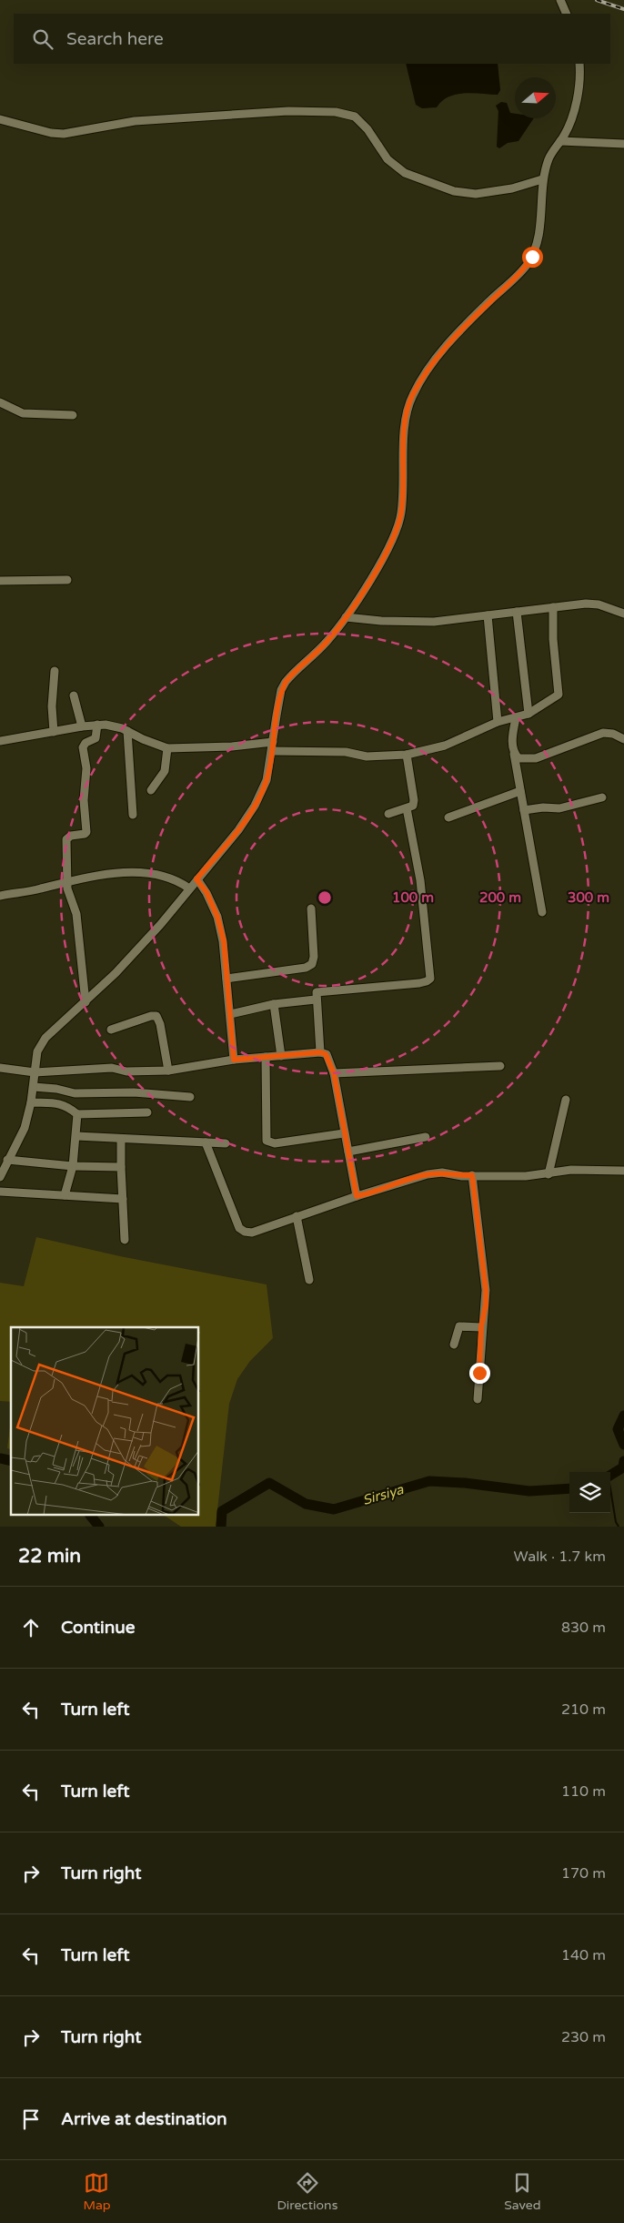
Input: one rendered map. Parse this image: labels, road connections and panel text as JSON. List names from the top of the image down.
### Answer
{
  "water": ["Sirsiya"],
  "north": "right",
  "page": {
    "search": "Search here",
    "heading": ["22 min", "Walk · 1.7 km"],
    "list": [
      ["Continue", "830 m"],
      ["Turn left", "210 m"],
      ["Turn left", "110 m"],
      ["Turn right", "170 m"],
      ["Turn left", "140 m"],
      ["Turn right", "230 m"],
      "Arrive at destination"
    ],
    "nav": ["Map", "Directions", "Saved"]
  },
  "rings": ["100 m", "200 m", "300 m"]
}
